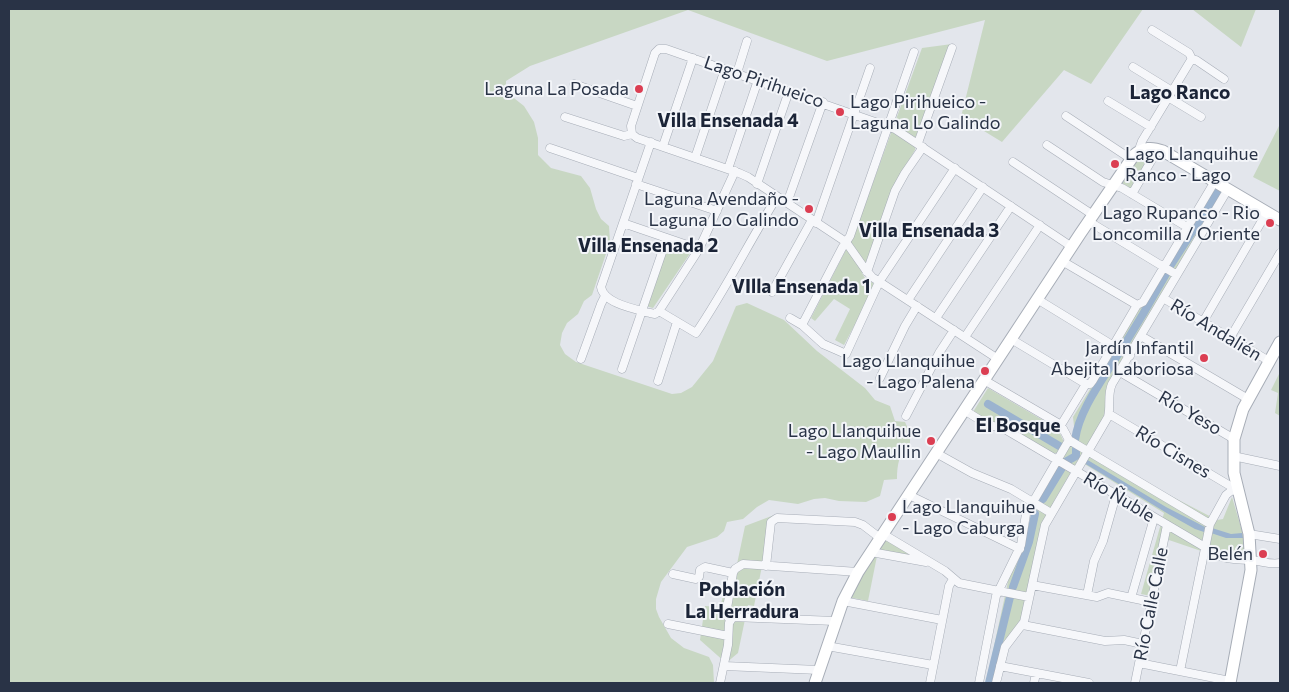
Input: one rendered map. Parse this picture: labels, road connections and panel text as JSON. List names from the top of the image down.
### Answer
{
  "streets": {
    "street": [
      "Lago Pirihueico",
      "Río Andalién",
      "Río Yeso",
      "Río Cisnes",
      "Río Ñuble",
      "Río Calle Calle"
    ]
  },
  "crossings": [
    ["Río Ñuble", "Río Calle Calle"]
  ],
  "districts": [
    "Lago Ranco",
    "Villa Ensenada 4",
    "Villa Ensenada 3",
    "Villa Ensenada 2",
    "VIlla Ensenada 1",
    "El Bosque",
    "Población La Herradura"
  ],
  "places": [
    "Laguna La Posada",
    "Lago Pirihueico - Laguna Lo Galindo",
    "Lago Llanquihue Ranco - Lago",
    "Laguna Avendaño - Laguna Lo Galindo",
    "Lago Rupanco - Rio Loncomilla / Oriente",
    "Jardín Infantil Abejita Laboriosa",
    "Lago Llanquihue - Lago Palena",
    "Lago Llanquihue - Lago Maullin",
    "Lago Llanquihue - Lago Caburga",
    "Belén"
  ]
}
